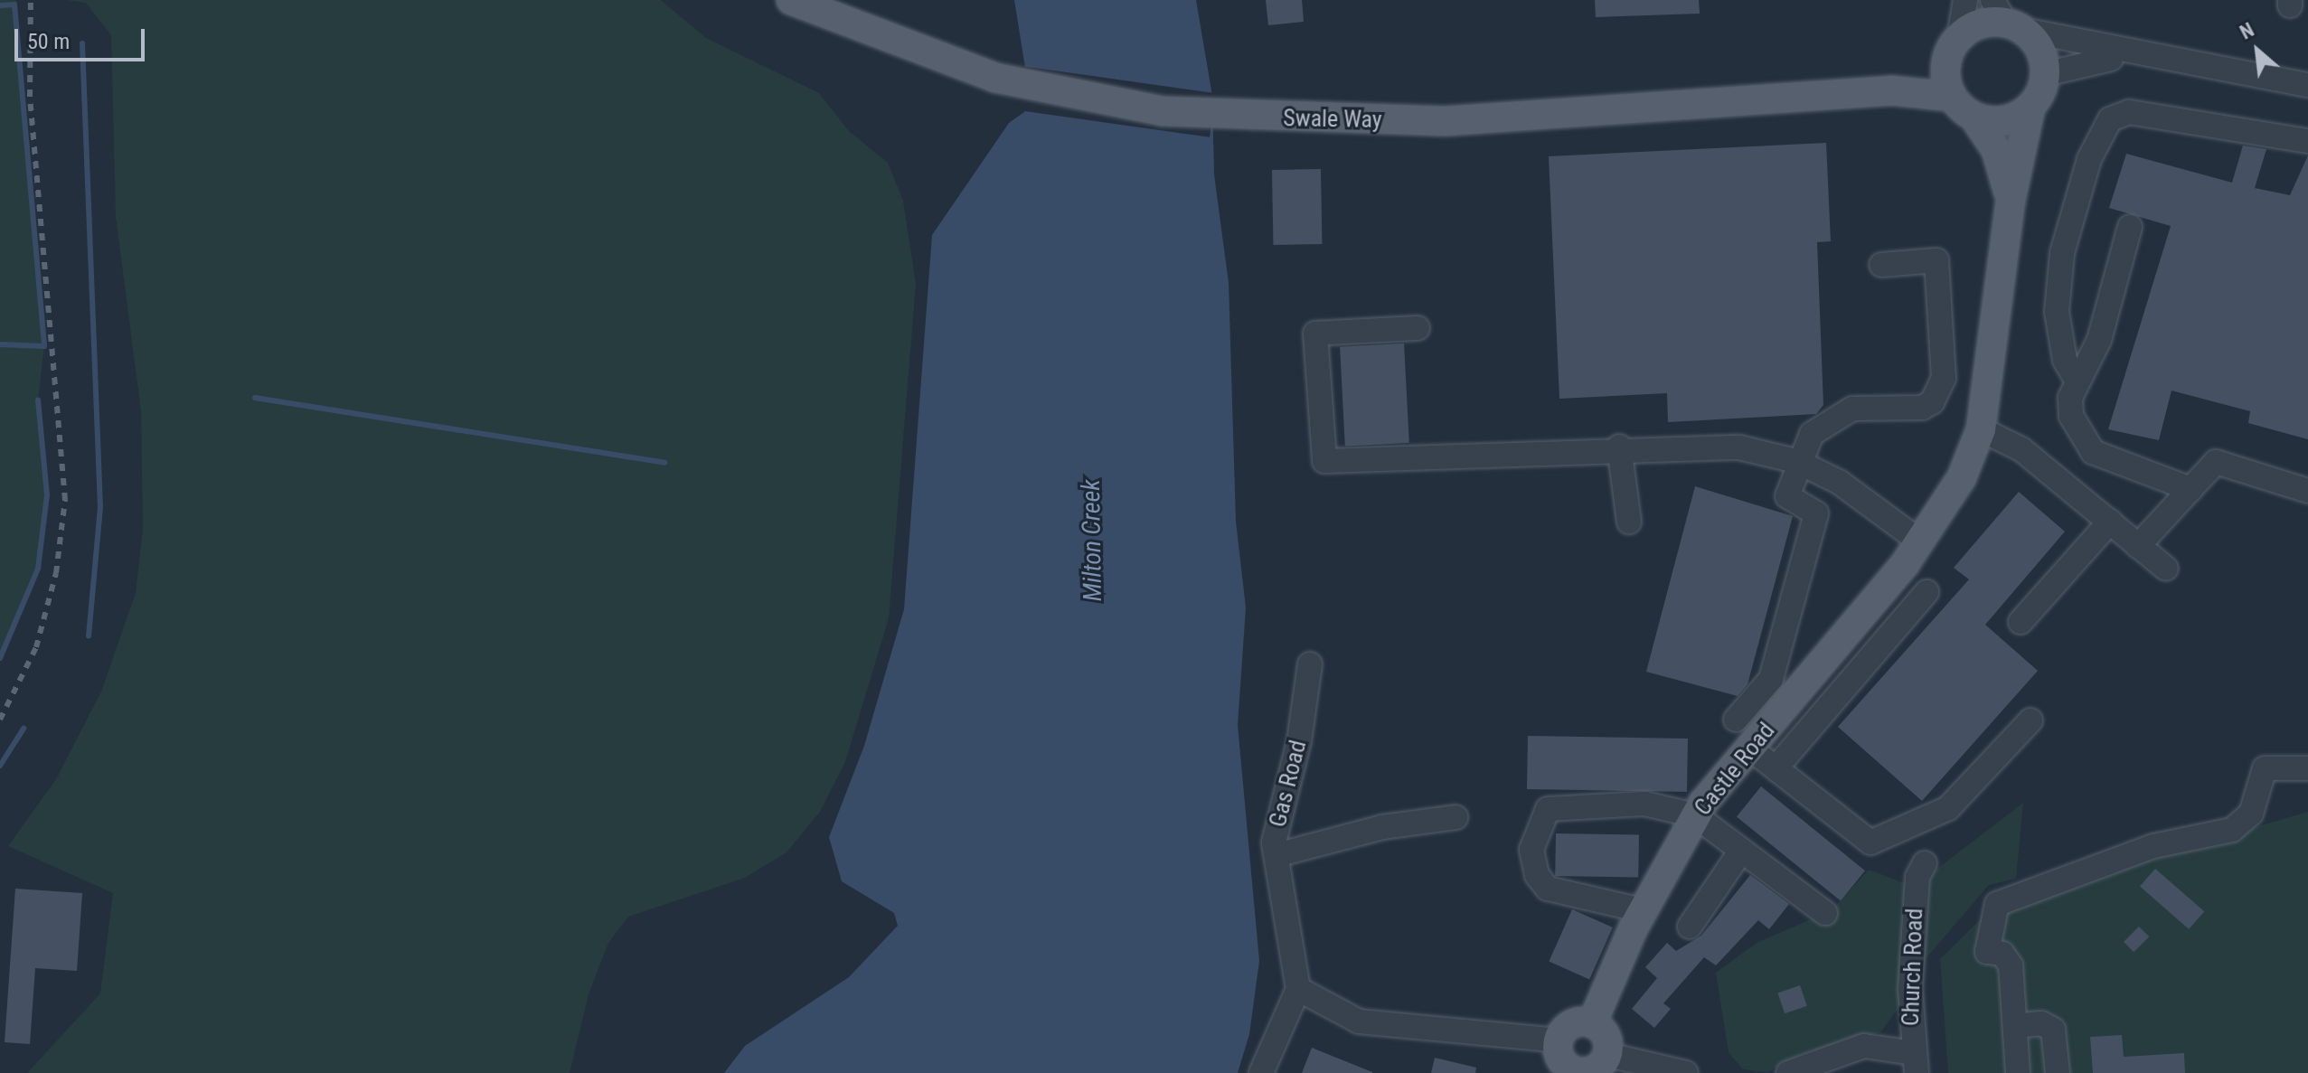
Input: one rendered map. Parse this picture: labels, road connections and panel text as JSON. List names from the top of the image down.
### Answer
{
  "streets": {
    "main road": ["Swale Way", "Castle Road"],
    "street": ["Gas Road", "Church Road"]
  },
  "crossings": [
    ["Swale Way", "Castle Road"]
  ],
  "water": ["Milton Creek"],
  "scale_bar": "50 m",
  "north": "top left"
}
